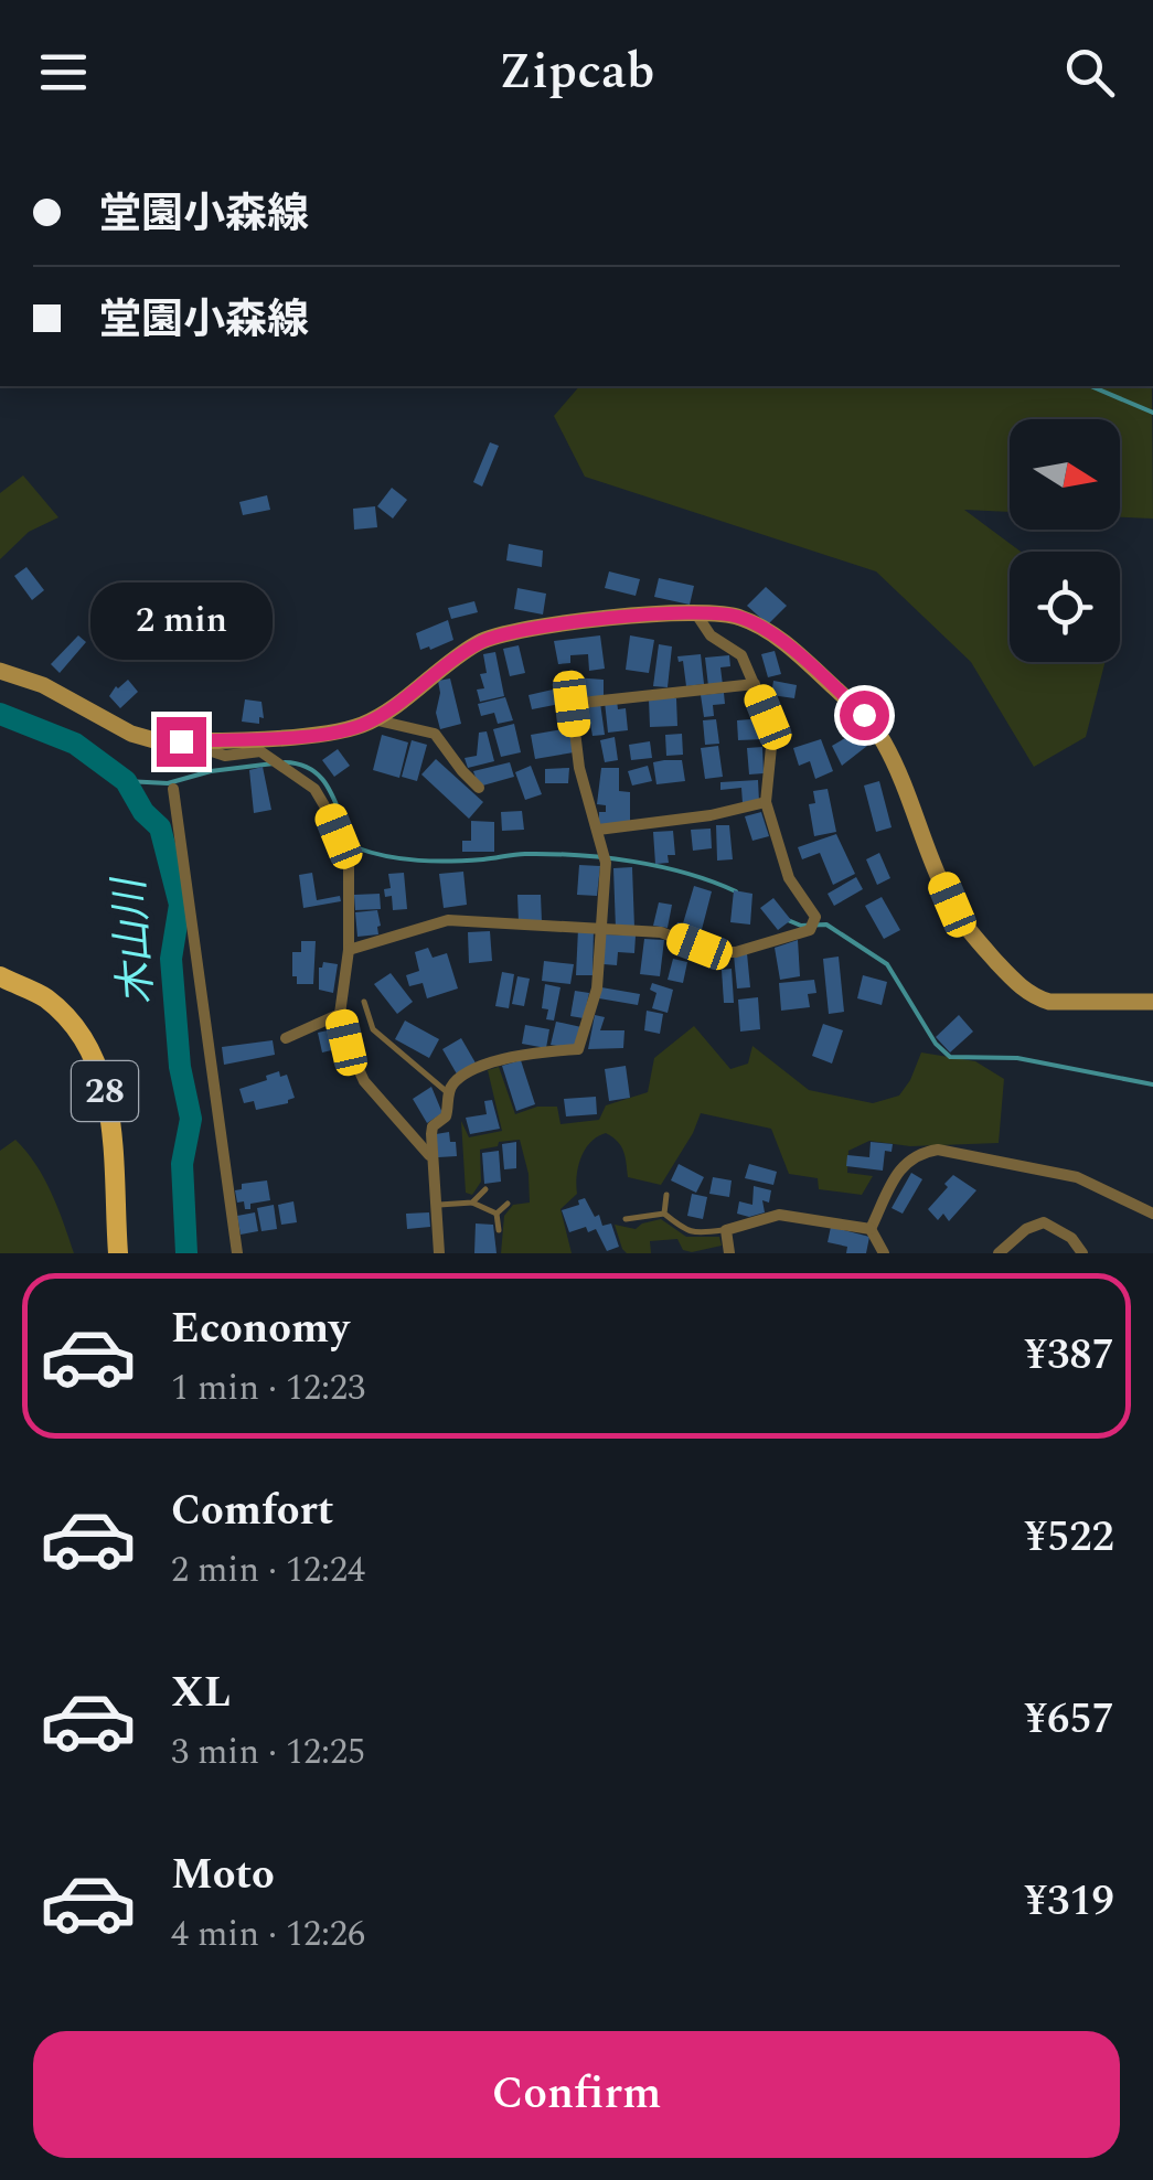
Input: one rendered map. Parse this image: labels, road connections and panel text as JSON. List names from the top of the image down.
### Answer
{
  "streets": {
    "main road": ["28"]
  },
  "water": ["木山川"],
  "north": "right",
  "page": {
    "header": "Zipcab",
    "banner": ["堂園小森線", "堂園小森線"],
    "bubble": "2 min",
    "list": [
      {
        "name": "Economy",
        "note": "1 min · 12:23",
        "value": "¥387"
      },
      {
        "name": "Comfort",
        "note": "2 min · 12:24",
        "value": "¥522"
      },
      {
        "name": "XL",
        "note": "3 min · 12:25",
        "value": "¥657"
      },
      {
        "name": "Moto",
        "note": "4 min · 12:26",
        "value": "¥319"
      }
    ],
    "buttons": "Confirm"
  }
}
